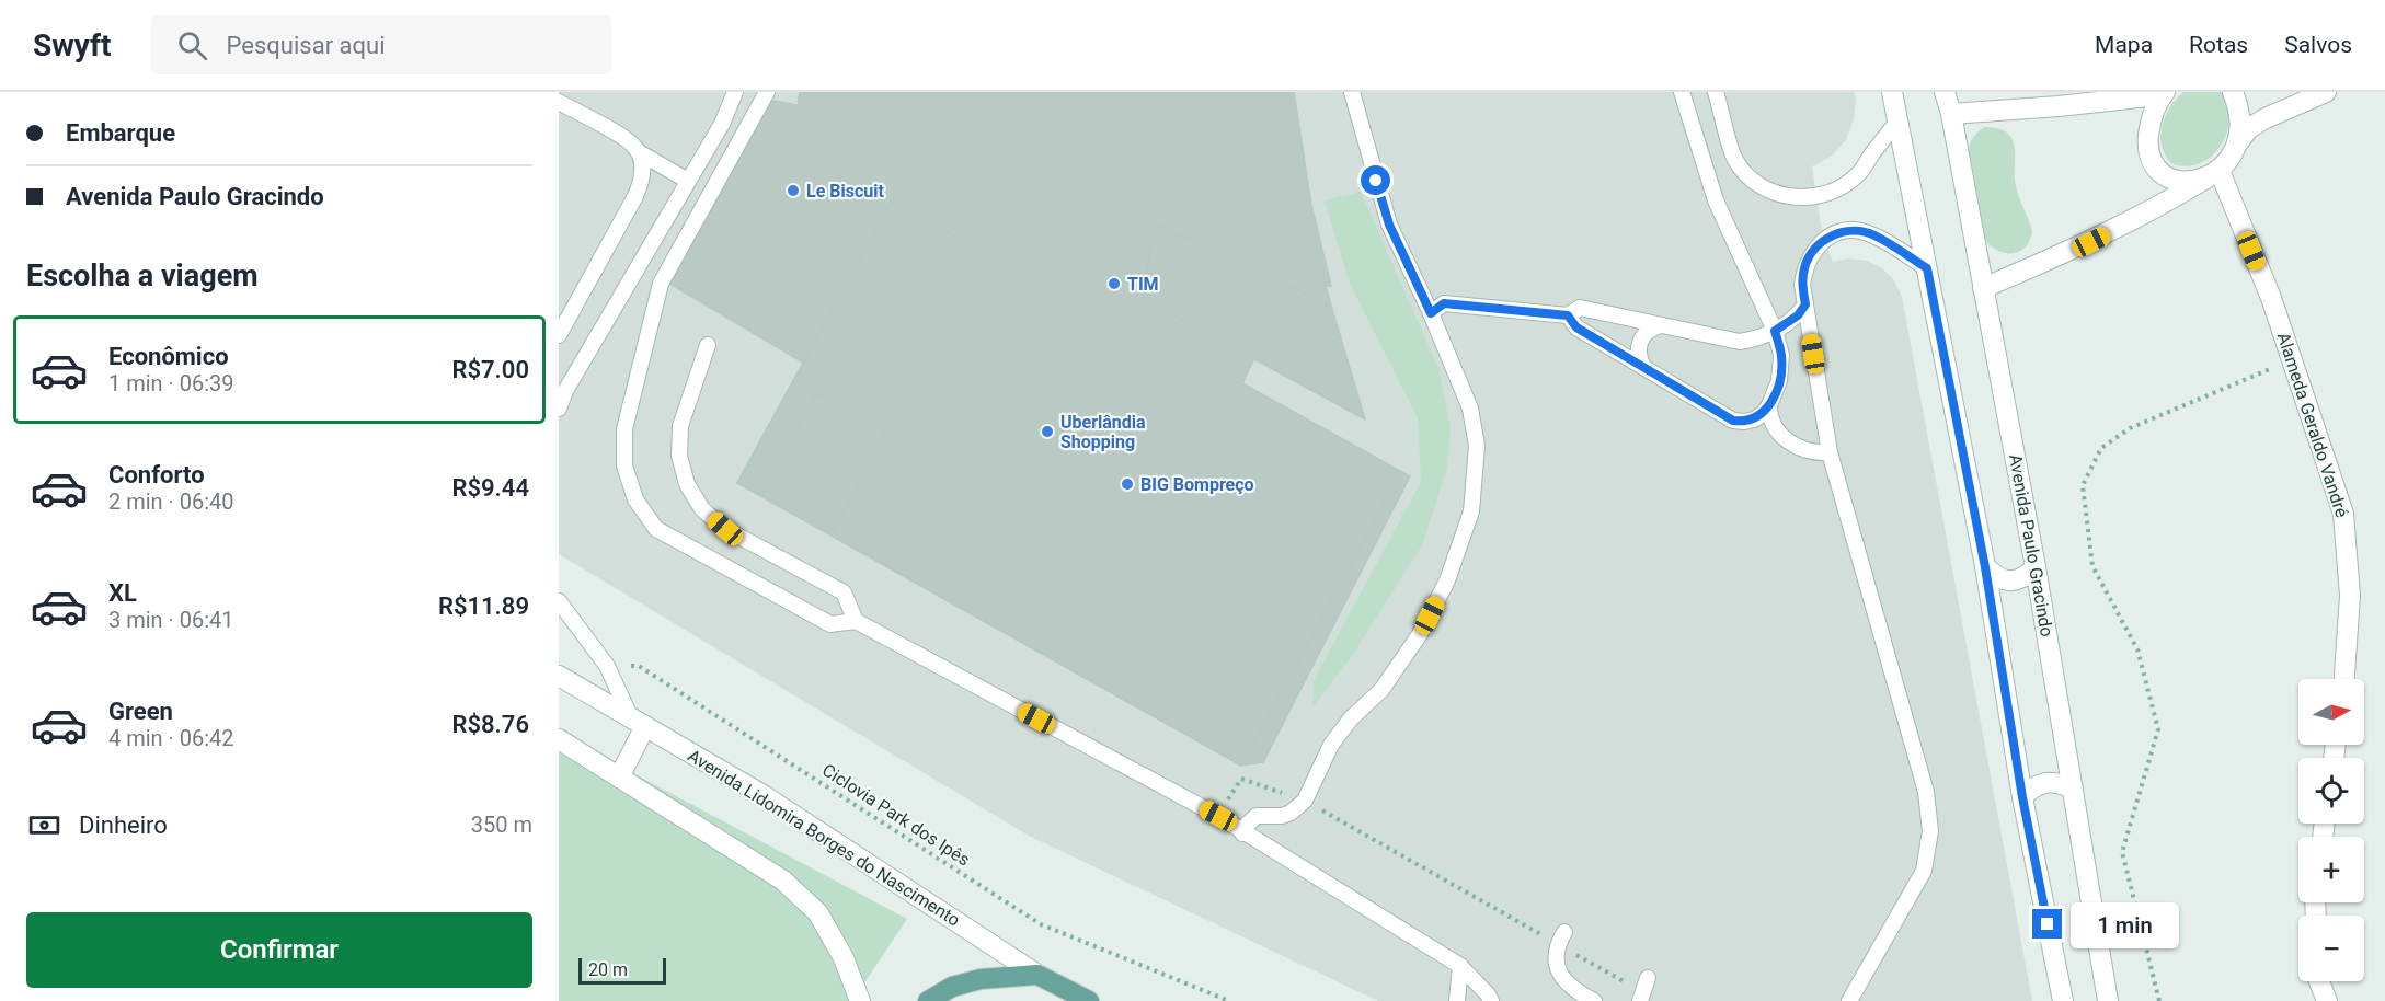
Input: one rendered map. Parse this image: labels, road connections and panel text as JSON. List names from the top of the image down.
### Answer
{
  "streets": {
    "main road": ["Avenida Lidomira Borges do Nascimento"],
    "street": ["Alameda Geraldo Vandré", "Avenida Paulo Gracindo"],
    "path": ["Ciclovia Park dos Ipês"]
  },
  "places": [
    "Le Biscuit",
    "TIM",
    "Uberlândia Shopping",
    "BIG Bompreço"
  ],
  "scale_bar": "20 m",
  "north": "right",
  "page": {
    "header": "Swyft",
    "search": "Pesquisar aqui",
    "nav": ["Mapa", "Rotas", "Salvos"],
    "banner": ["Embarque", "Avenida Paulo Gracindo"],
    "heading": "Escolha a viagem",
    "list": [
      {
        "name": "Econômico",
        "note": "1 min · 06:39",
        "value": "R$7.00"
      },
      {
        "name": "Conforto",
        "note": "2 min · 06:40",
        "value": "R$9.44"
      },
      {
        "name": "XL",
        "note": "3 min · 06:41",
        "value": "R$11.89"
      },
      {
        "name": "Green",
        "note": "4 min · 06:42",
        "value": "R$8.76"
      }
    ],
    "map_buttons": ["+", "−"],
    "pay": ["Dinheiro", "350 m"],
    "buttons": "Confirmar",
    "bubble": "1 min",
    "scale": "20 m"
  }
}
